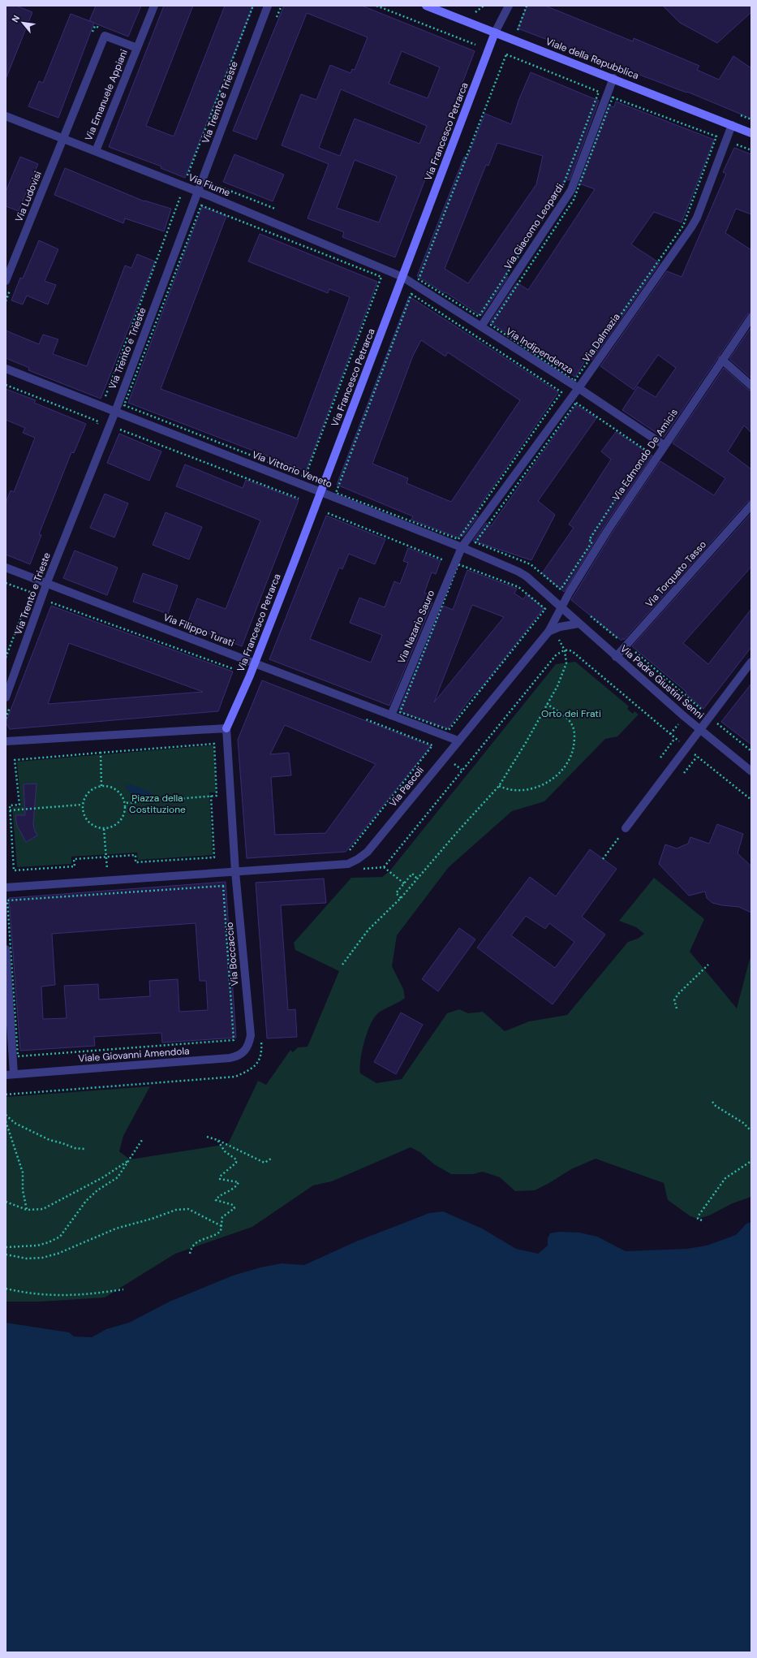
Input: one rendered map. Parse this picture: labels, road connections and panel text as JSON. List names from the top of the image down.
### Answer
{
  "streets": {
    "street": [
      "Viale della Repubblica",
      "Via Emanuele Appiani",
      "Via Trento e Trieste",
      "Via Francesco Petrarca",
      "Via Fiume",
      "Via Ludovisi",
      "Via Giacomo Leopardi",
      "Via Dalmazia",
      "Via Indipendenza",
      "Via Edmondo De Amicis",
      "Via Vittorio Veneto",
      "Via Torquato Tasso",
      "Via Nazario Sauro",
      "Via Filippo Turati",
      "Via Padre Giustini Senni",
      "Via Pascoli",
      "Via Boccaccio",
      "Viale Giovanni Amendola"
    ]
  },
  "crossings": [
    ["Viale della Repubblica", "Via Francesco Petrarca"],
    ["Viale della Repubblica", "Via Giacomo Leopardi"],
    ["Viale della Repubblica", "Via Dalmazia"],
    ["Via Emanuele Appiani", "Via Fiume"],
    ["Via Emanuele Appiani", "Via Ludovisi"],
    ["Via Trento e Trieste", "Via Fiume"],
    ["Via Trento e Trieste", "Via Vittorio Veneto"],
    ["Via Trento e Trieste", "Via Filippo Turati"],
    ["Via Francesco Petrarca", "Via Fiume"],
    ["Via Francesco Petrarca", "Via Indipendenza"],
    ["Via Francesco Petrarca", "Via Vittorio Veneto"],
    ["Via Francesco Petrarca", "Via Filippo Turati"],
    ["Via Fiume", "Via Ludovisi"],
    ["Via Fiume", "Via Indipendenza"],
    ["Via Giacomo Leopardi", "Via Indipendenza"],
    ["Via Dalmazia", "Via Indipendenza"],
    ["Via Dalmazia", "Via Vittorio Veneto"],
    ["Via Dalmazia", "Via Nazario Sauro"],
    ["Via Indipendenza", "Via Edmondo De Amicis"],
    ["Via Edmondo De Amicis", "Via Vittorio Veneto"],
    ["Via Edmondo De Amicis", "Via Padre Giustini Senni"],
    ["Via Edmondo De Amicis", "Via Pascoli"],
    ["Via Vittorio Veneto", "Via Nazario Sauro"],
    ["Via Vittorio Veneto", "Via Padre Giustini Senni"],
    ["Via Vittorio Veneto", "Via Pascoli"],
    ["Via Torquato Tasso", "Via Padre Giustini Senni"],
    ["Via Nazario Sauro", "Via Filippo Turati"],
    ["Via Filippo Turati", "Via Pascoli"],
    ["Via Padre Giustini Senni", "Via Pascoli"],
    ["Via Pascoli", "Via Boccaccio"],
    ["Via Boccaccio", "Viale Giovanni Amendola"]
  ],
  "parks": ["Orto dei Frati", "Piazza della Costituzione"],
  "north": "top left"
}
